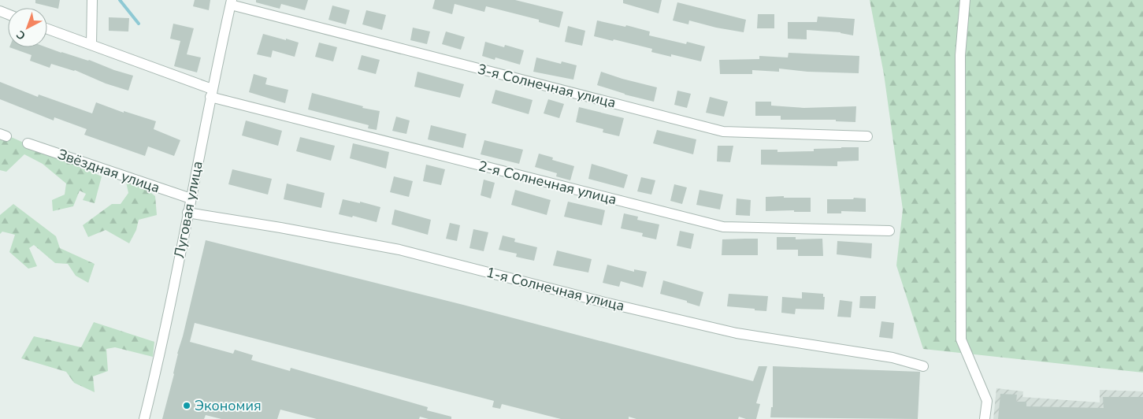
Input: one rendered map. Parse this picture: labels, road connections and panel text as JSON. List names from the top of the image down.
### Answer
{
  "streets": {
    "street": [
      "3-я Солнечная улица",
      "Звёздная улица",
      "2-я Солнечная улица",
      "Луговая улица",
      "1-я Солнечная улица"
    ]
  },
  "crossings": [
    ["3-я Солнечная улица", "Луговая улица"],
    ["Звёздная улица", "Луговая улица"],
    ["2-я Солнечная улица", "Луговая улица"],
    ["Луговая улица", "1-я Солнечная улица"]
  ],
  "places": ["Экономия"],
  "north": "bottom left"
}
